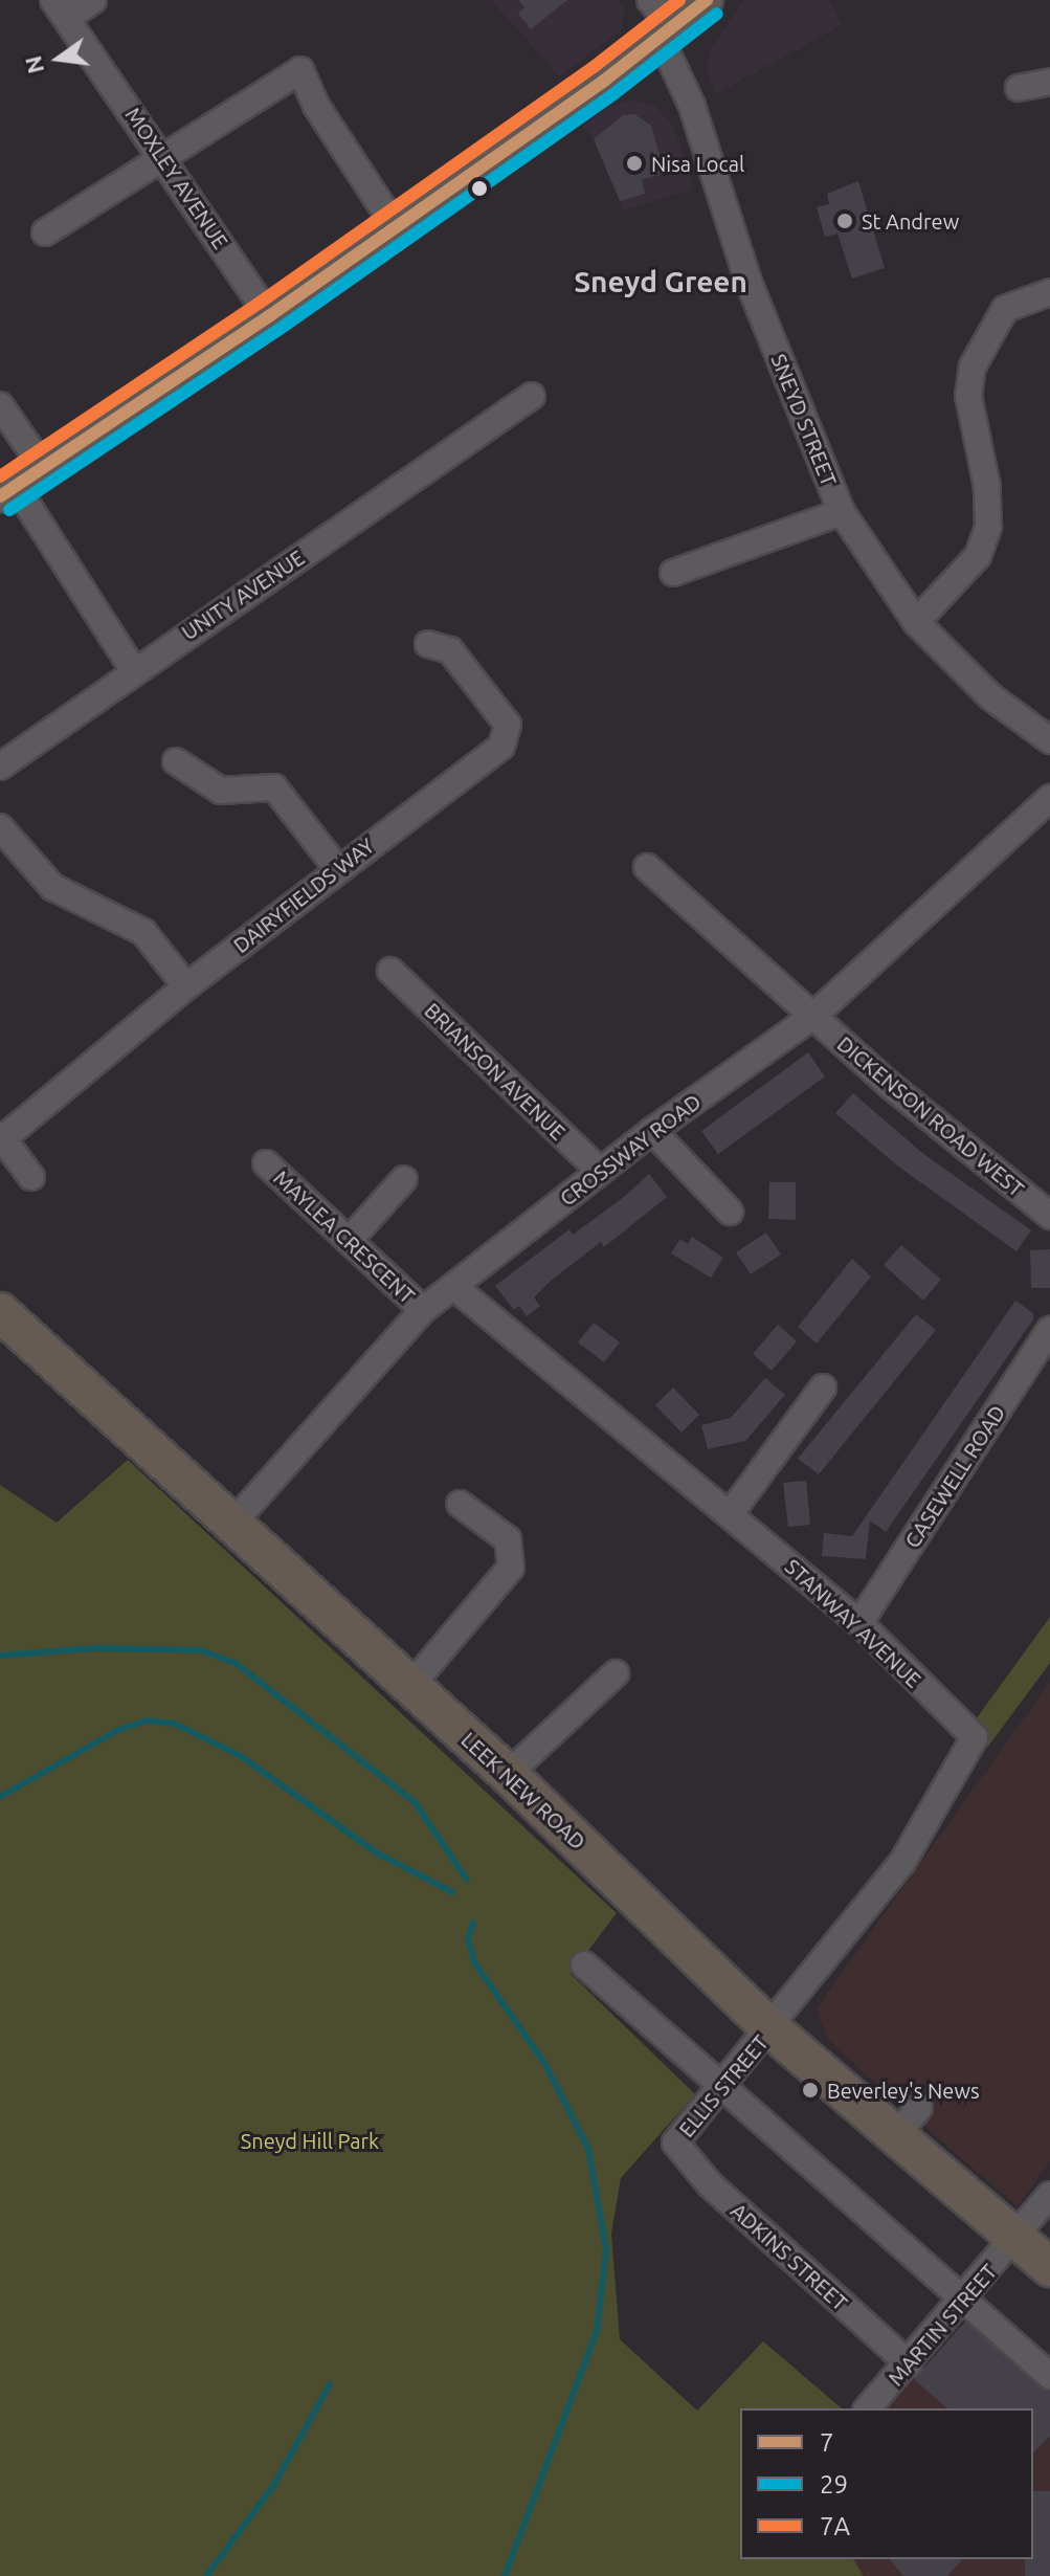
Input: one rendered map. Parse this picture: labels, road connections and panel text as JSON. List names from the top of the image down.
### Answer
{
  "streets": {
    "highway": ["LEEK NEW ROAD"],
    "street": [
      "MOXLEY AVENUE",
      "SNEYD STREET",
      "UNITY AVENUE",
      "DAIRYFIELDS WAY",
      "BRIANSON AVENUE",
      "DICKENSON ROAD WEST",
      "CROSSWAY ROAD",
      "MAYLEA CRESCENT",
      "CASEWELL ROAD",
      "STANWAY AVENUE",
      "ELLIS STREET",
      "ADKINS STREET",
      "MARTIN STREET"
    ]
  },
  "crossings": [
    ["BRIANSON AVENUE", "CROSSWAY ROAD"],
    ["DICKENSON ROAD WEST", "CROSSWAY ROAD"],
    ["CROSSWAY ROAD", "MAYLEA CRESCENT"],
    ["CROSSWAY ROAD", "STANWAY AVENUE"],
    ["CROSSWAY ROAD", "LEEK NEW ROAD"],
    ["CASEWELL ROAD", "STANWAY AVENUE"],
    ["STANWAY AVENUE", "LEEK NEW ROAD"],
    ["STANWAY AVENUE", "ELLIS STREET"],
    ["LEEK NEW ROAD", "ELLIS STREET"],
    ["LEEK NEW ROAD", "MARTIN STREET"],
    ["ELLIS STREET", "ADKINS STREET"],
    ["ADKINS STREET", "MARTIN STREET"]
  ],
  "districts": ["Sneyd Green"],
  "parks": ["Sneyd Hill Park"],
  "places": ["Nisa Local", "St Andrew", "Beverley's News"],
  "lines": ["transit line 7", "transit line 7A", "transit line 29"],
  "legend": ["7", "29", "7A"],
  "north": "left"
}
